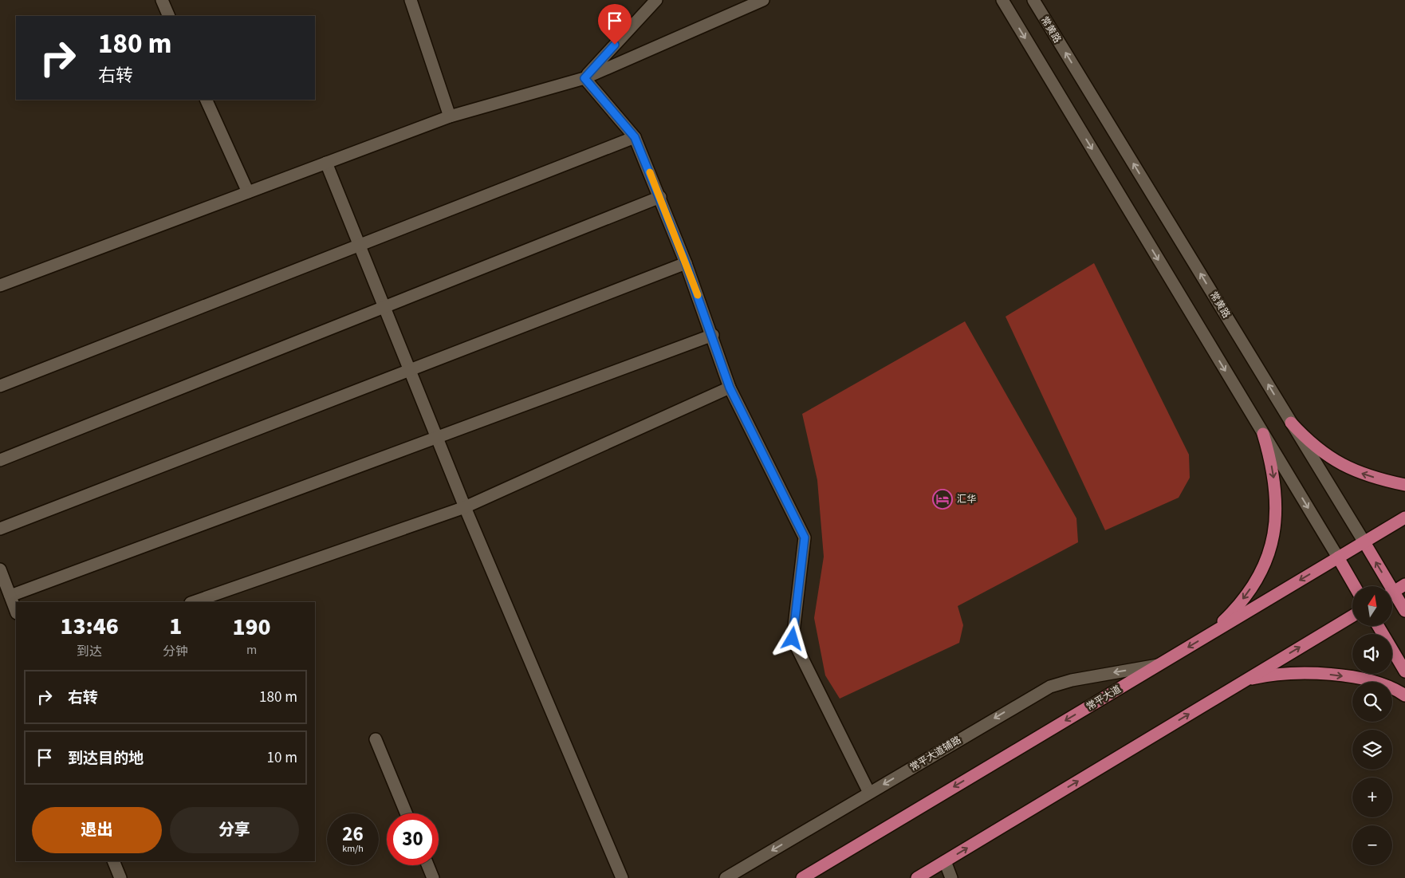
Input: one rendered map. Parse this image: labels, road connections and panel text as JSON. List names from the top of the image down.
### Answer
{
  "streets": {
    "main road": ["常黄路", "常平大道"],
    "street": ["常平大道辅路"]
  },
  "crossings": [
    ["常黄路", "常平大道"],
    ["常平大道", "常平大道辅路"]
  ],
  "one_way": ["常平大道辅路"],
  "places": {
    "hotel": ["汇华"]
  },
  "north": "top",
  "page": {
    "turn": ["180 m", "右转"],
    "map_buttons": ["+", "−"],
    "eta": [
      "13:46",
      "到达",
      "1",
      "分钟",
      "190",
      "m"
    ],
    "list": [
      {
        "name": "右转",
        "value": "180 m"
      },
      {
        "name": "到达目的地",
        "value": "10 m"
      }
    ],
    "buttons": ["退出", "分享"],
    "speed": "26 km/h",
    "limit": "30"
  }
}
